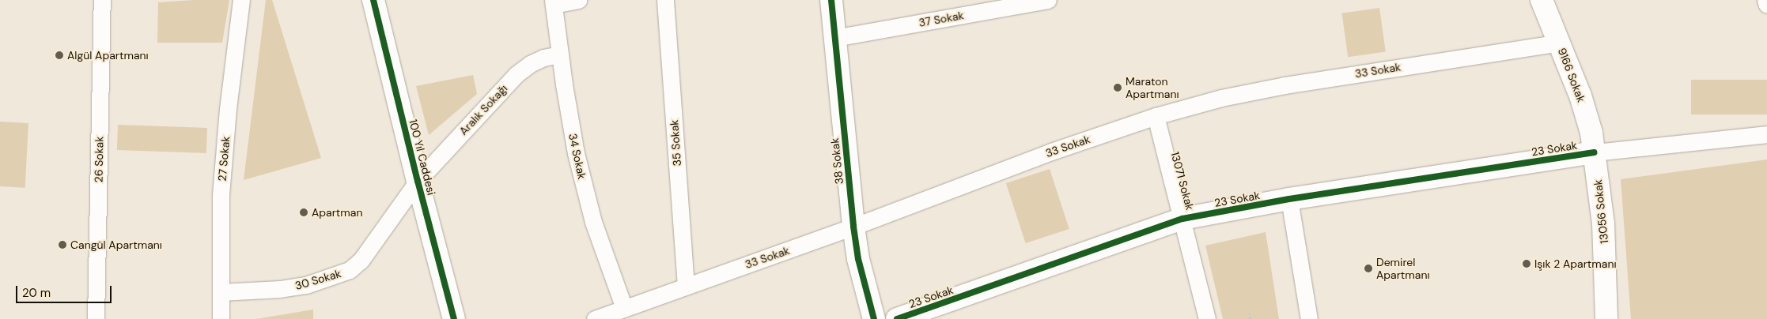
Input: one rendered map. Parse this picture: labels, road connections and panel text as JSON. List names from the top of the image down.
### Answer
{
  "streets": {
    "street": [
      "9166 Sokak",
      "23 Sokak",
      "100 Yıl Caddesi",
      "38 Sokak",
      "13056 Sokak"
    ],
    "lane": [
      "37 Sokak",
      "33 Sokak",
      "Aralık Sokağı",
      "35 Sokak",
      "34 Sokak",
      "27 Sokak",
      "26 Sokak",
      "13071 Sokak",
      "30 Sokak"
    ]
  },
  "crossings": [
    ["37 Sokak", "38 Sokak"],
    ["33 Sokak", "9166 Sokak"],
    ["33 Sokak", "35 Sokak"],
    ["33 Sokak", "34 Sokak"],
    ["33 Sokak", "38 Sokak"],
    ["33 Sokak", "13071 Sokak"],
    ["9166 Sokak", "23 Sokak"],
    ["9166 Sokak", "13056 Sokak"],
    ["Aralık Sokağı", "34 Sokak"],
    ["Aralık Sokağı", "100 Yıl Caddesi"],
    ["Aralık Sokağı", "30 Sokak"],
    ["23 Sokak", "13071 Sokak"],
    ["23 Sokak", "13056 Sokak"],
    ["100 Yıl Caddesi", "30 Sokak"],
    ["27 Sokak", "30 Sokak"]
  ],
  "places": [
    "Algül Apartmanı",
    "Maraton Apartmanı",
    "Apartman",
    "Cangül Apartmanı",
    "Işık 2 Apartmanı",
    "Demirel Apartmanı"
  ],
  "scale_bar": "20 m"
}
